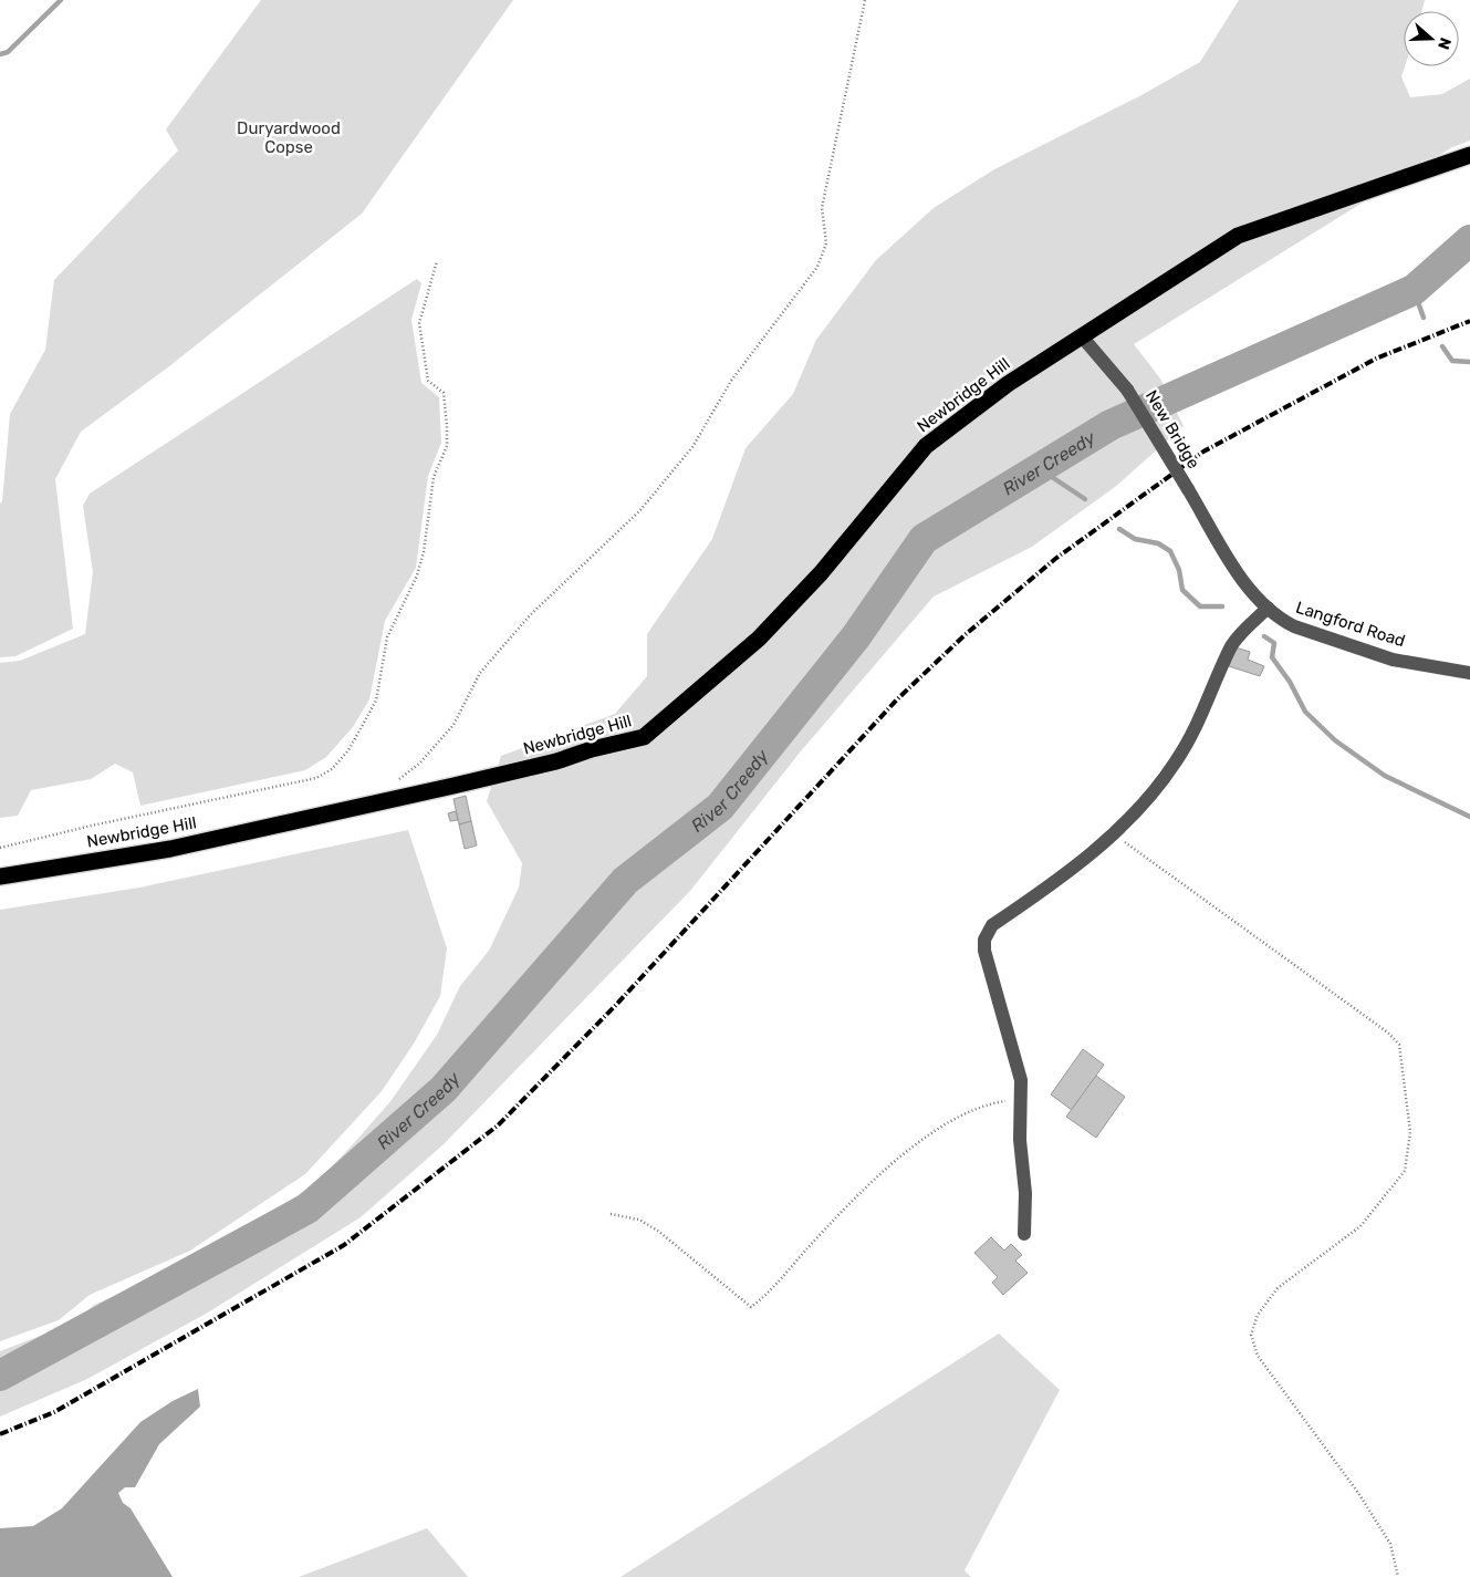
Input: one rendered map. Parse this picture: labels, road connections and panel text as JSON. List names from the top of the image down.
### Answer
{
  "streets": {
    "highway": ["Newbridge Hill"],
    "street": ["New Bridge", "Langford Road"]
  },
  "crossings": [
    ["Newbridge Hill", "New Bridge"],
    ["New Bridge", "Langford Road"]
  ],
  "water": ["River Creedy"],
  "parks": ["Duryardwood Copse"],
  "north": "right"
}
